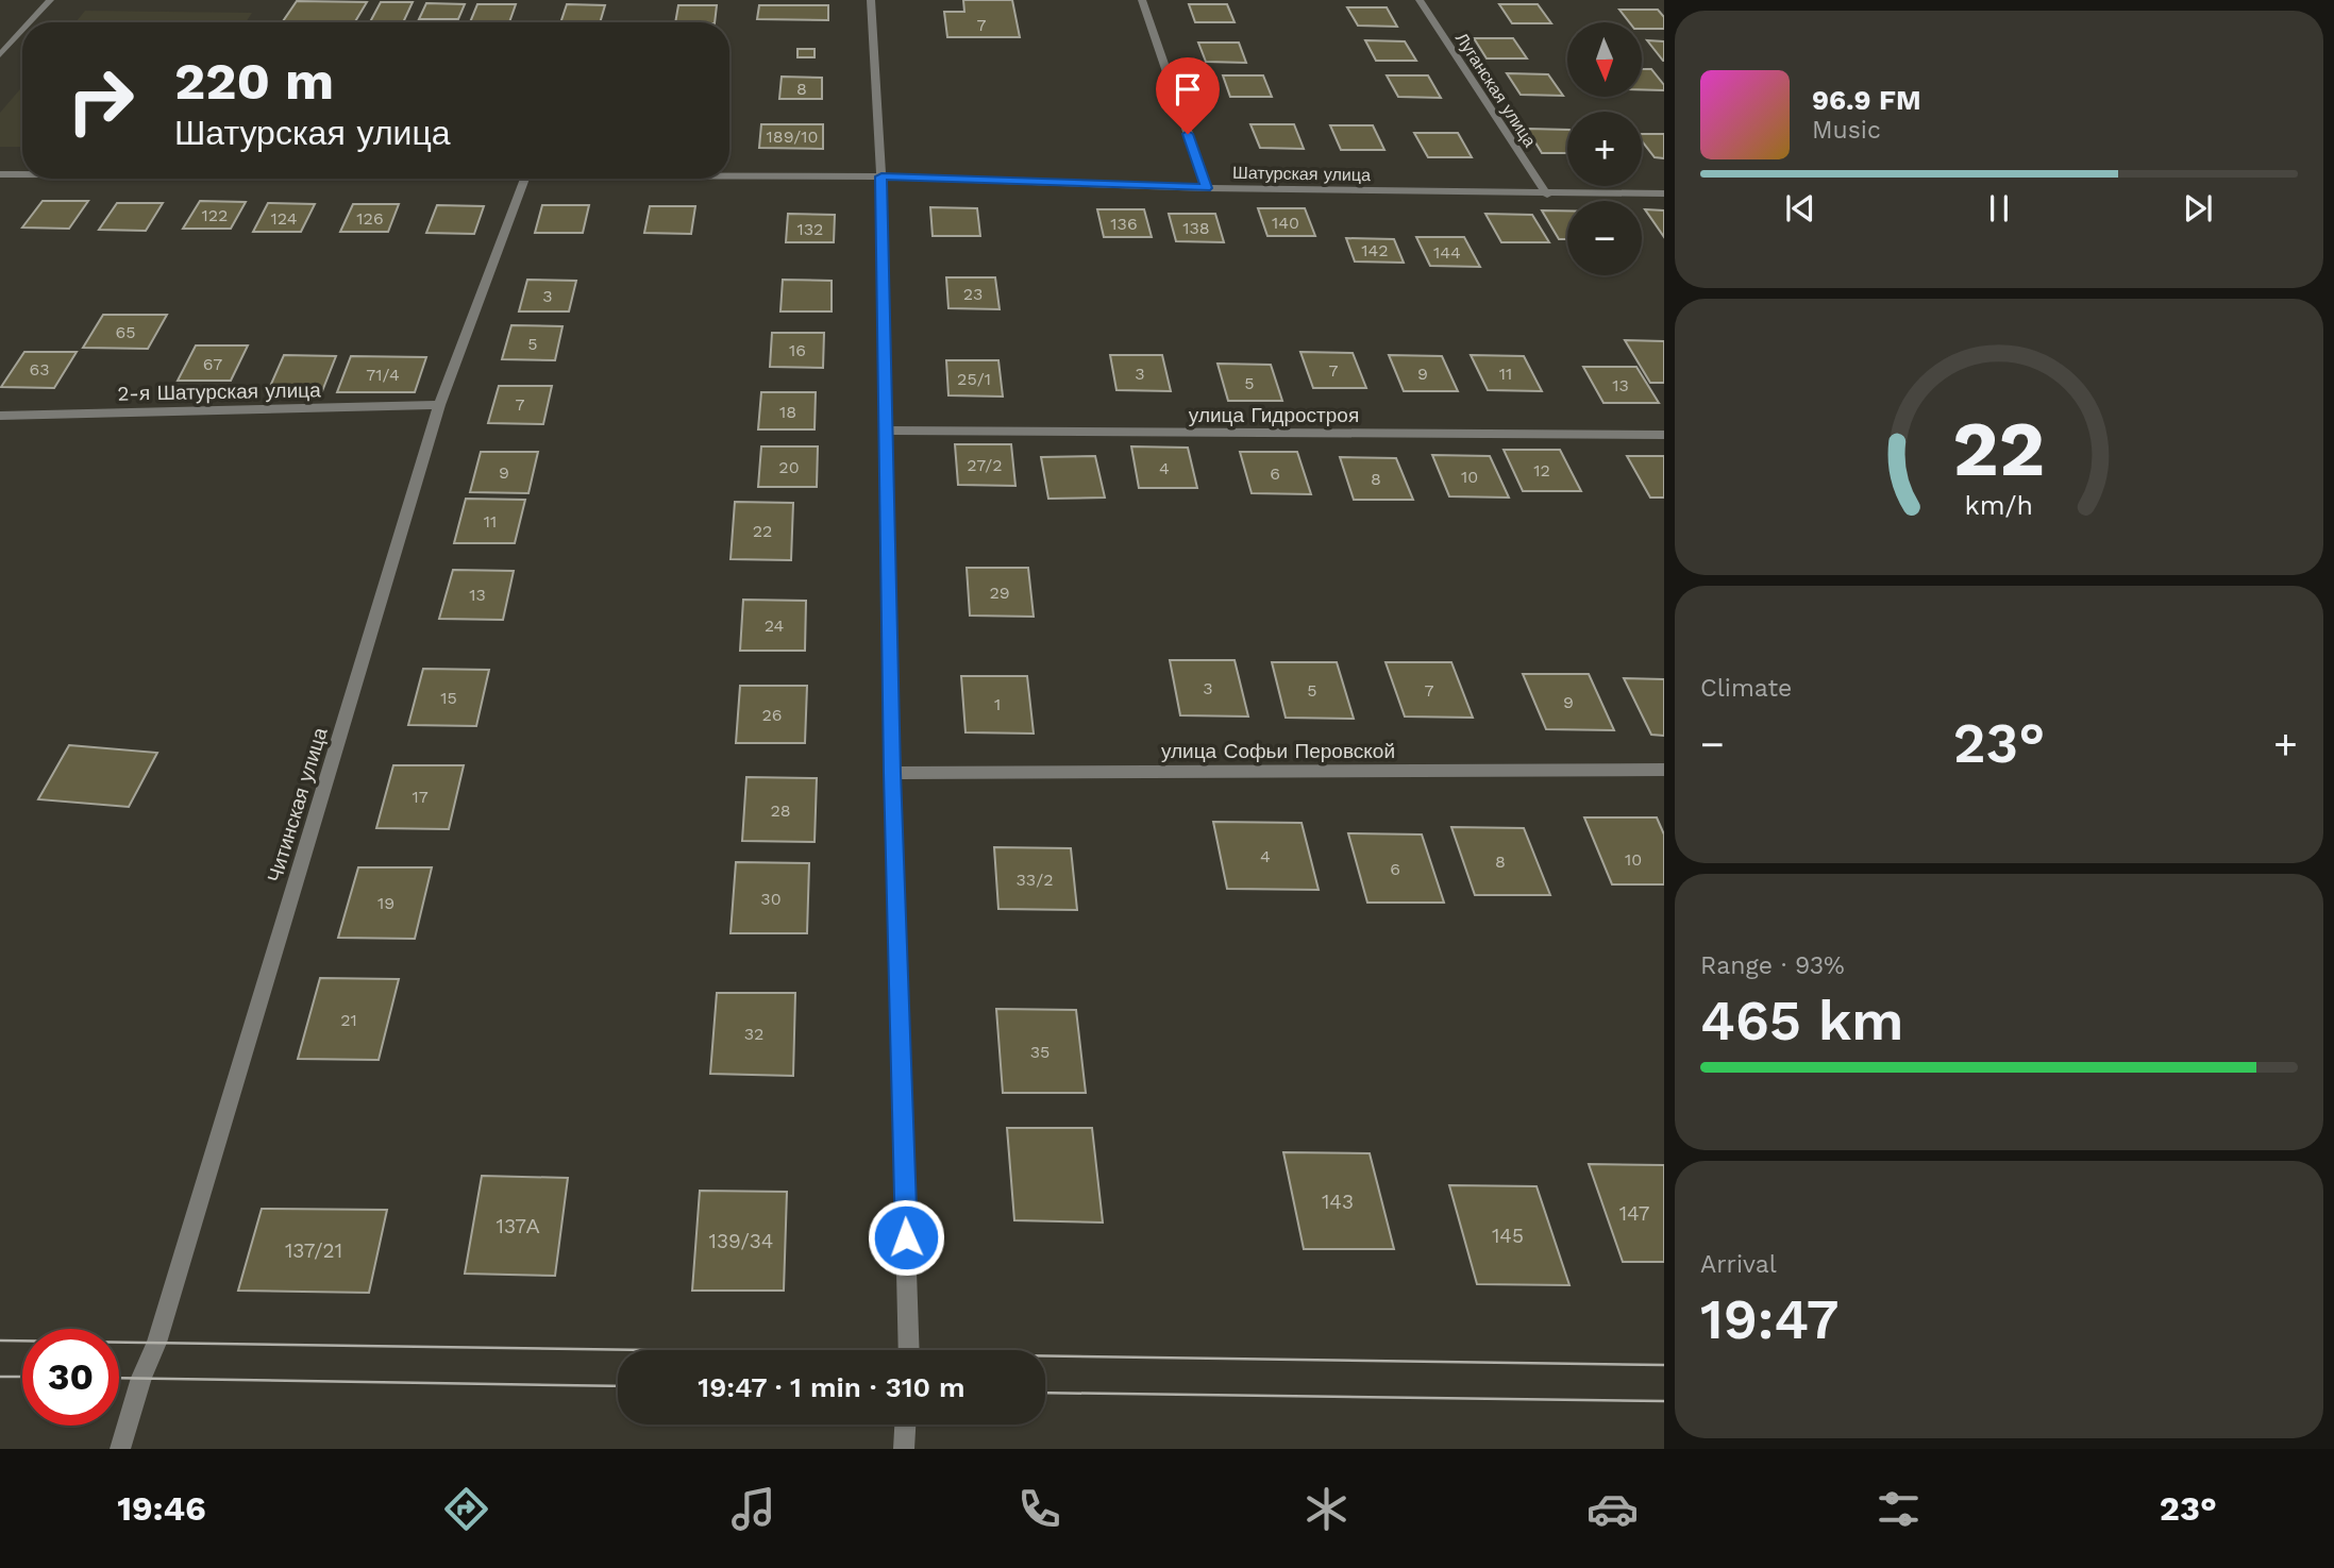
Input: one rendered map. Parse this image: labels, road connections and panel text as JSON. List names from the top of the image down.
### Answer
{
  "streets": {
    "street": [
      "Луганская улица",
      "Шатурская улица",
      "2-я Шатурская улица",
      "улица Гидростроя",
      "улица Софьи Перовской",
      "Читинская улица"
    ]
  },
  "crossings": [
    ["Луганская улица", "Шатурская улица"],
    ["2-я Шатурская улица", "Читинская улица"]
  ],
  "house_numbers": [
    "7",
    "8",
    "189/10",
    "122",
    "124",
    "126",
    "140",
    "136",
    "138",
    "132",
    "142",
    "144",
    "23",
    "3",
    "65",
    "5",
    "16",
    "67",
    "63",
    "7",
    "3",
    "9",
    "11",
    "71/4",
    "25/1",
    "5",
    "13",
    "7",
    "18",
    "27/2",
    "20",
    "4",
    "12",
    "9",
    "6",
    "10",
    "8",
    "11",
    "22",
    "29",
    "13",
    "24",
    "3",
    "5",
    "7",
    "15",
    "9",
    "1",
    "26",
    "17",
    "28",
    "4",
    "10",
    "8",
    "6",
    "33/2",
    "30",
    "19",
    "21",
    "32",
    "35",
    "143",
    "147",
    "137А",
    "145",
    "139/34",
    "137/21"
  ],
  "north": "bottom",
  "page": {
    "map_buttons": ["+", "−"],
    "turn": ["220 m", "Шатурская улица"],
    "song": ["96.9 FM", "Music"],
    "tile": [
      "Climate",
      ["Range · 93%", "465 km"],
      ["Arrival", "19:47"]
    ],
    "heat": ["−", "23°", "+"],
    "limit": "30",
    "trip": "19:47 · 1 min · 310 m",
    "tabs": ["19:46", "23°"],
    "gauge": ["22", "km/h"]
  }
}
